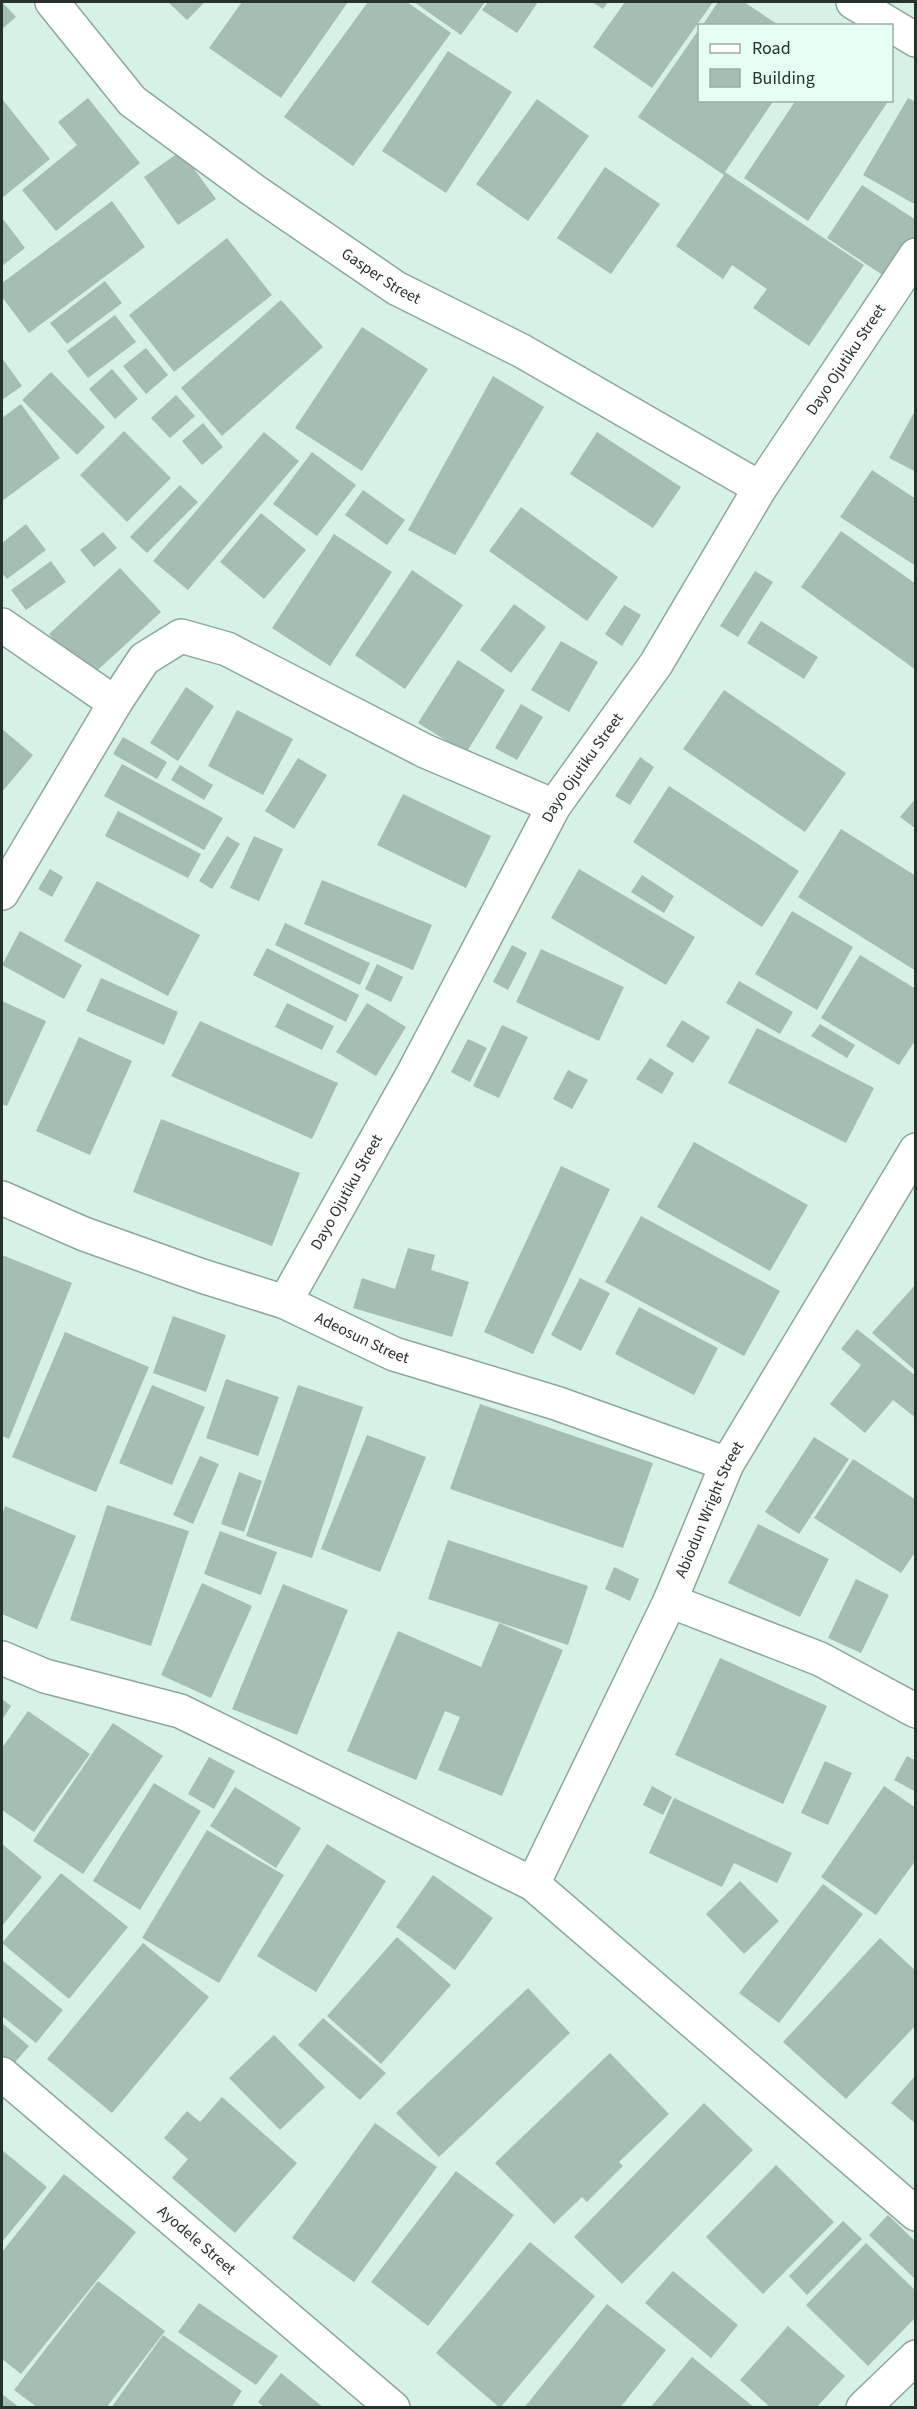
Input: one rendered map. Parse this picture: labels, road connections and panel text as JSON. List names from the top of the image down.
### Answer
{
  "streets": {
    "street": [
      "Gasper Street",
      "Dayo Ojutiku Street",
      "Adeosun Street",
      "Abiodun Wright Street",
      "Ayodele Street"
    ]
  },
  "crossings": [
    ["Gasper Street", "Dayo Ojutiku Street"],
    ["Dayo Ojutiku Street", "Adeosun Street"],
    ["Adeosun Street", "Abiodun Wright Street"]
  ],
  "legend": ["Road", "Building"]
}
